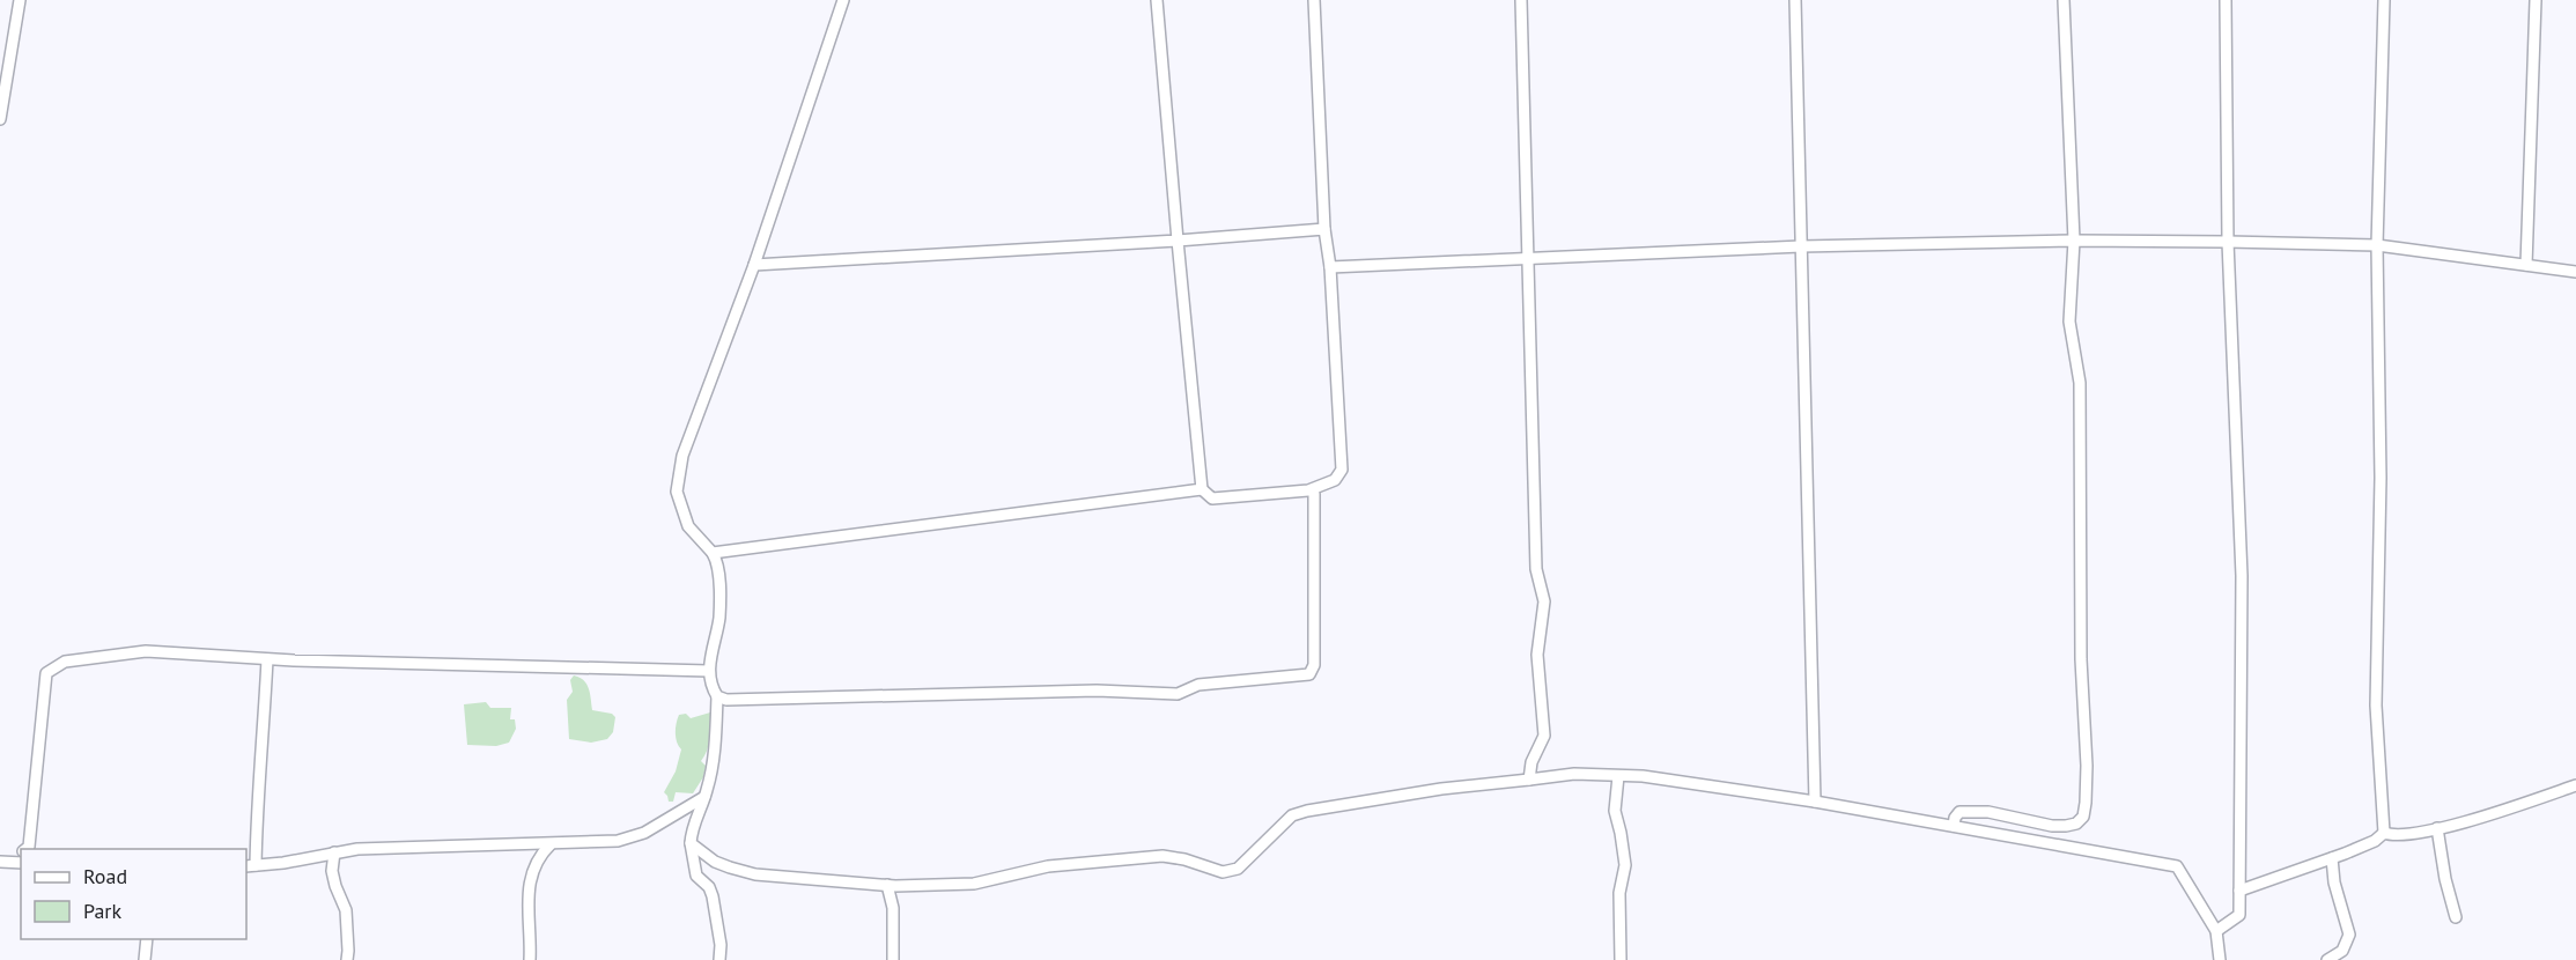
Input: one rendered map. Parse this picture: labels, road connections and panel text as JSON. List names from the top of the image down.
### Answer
{
  "legend": ["Road", "Park"]
}
